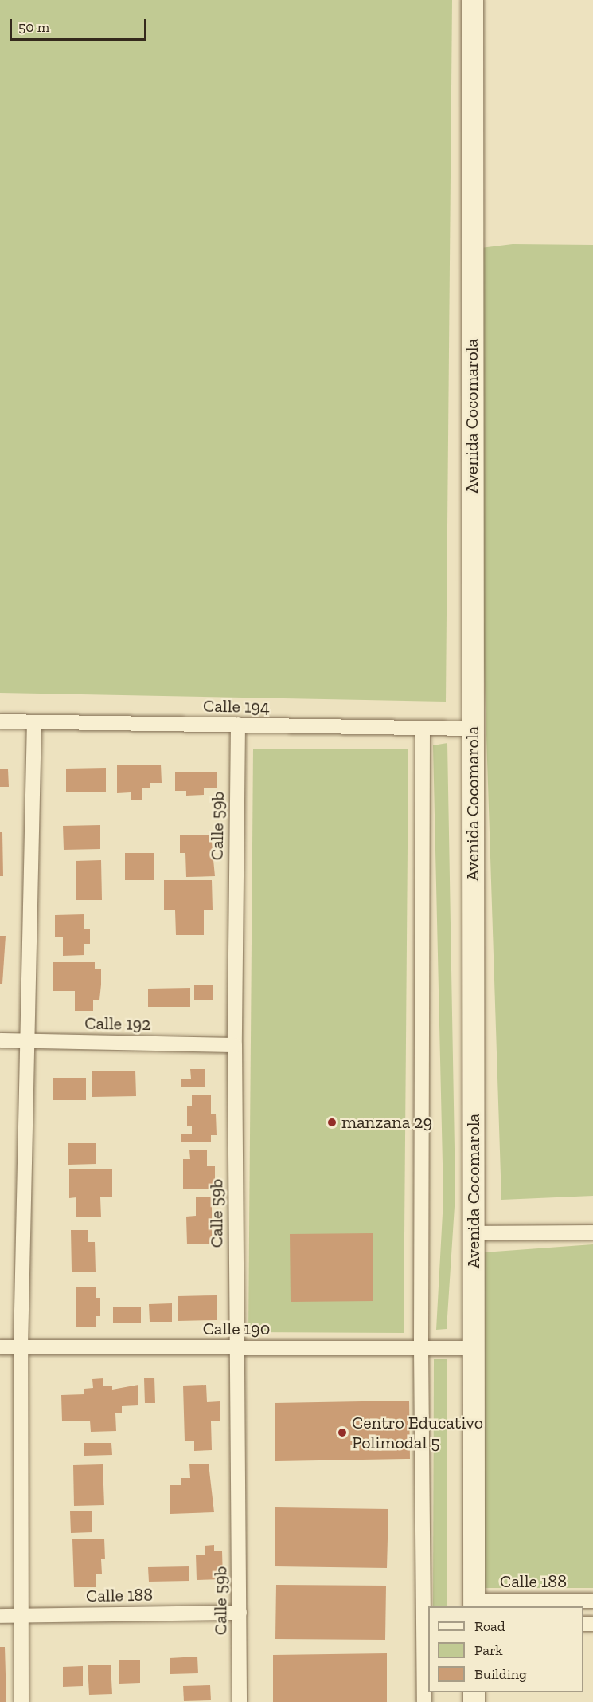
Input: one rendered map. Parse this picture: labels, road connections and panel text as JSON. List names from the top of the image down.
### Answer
{
  "streets": {
    "main road": ["Avenida Cocomarola"],
    "street": [
      "Calle 194",
      "Calle 59b",
      "Calle 192",
      "Calle 190",
      "Calle 188"
    ]
  },
  "crossings": [
    ["Avenida Cocomarola", "Calle 194"],
    ["Avenida Cocomarola", "Calle 190"],
    ["Avenida Cocomarola", "Calle 188"],
    ["Calle 194", "Calle 59b"],
    ["Calle 59b", "Calle 192"],
    ["Calle 59b", "Calle 190"],
    ["Calle 59b", "Calle 188"]
  ],
  "places": ["manzana 29", "Centro Educativo Polimodal 5"],
  "legend": ["Road", "Park", "Building"],
  "scale_bar": "50 m"
}
